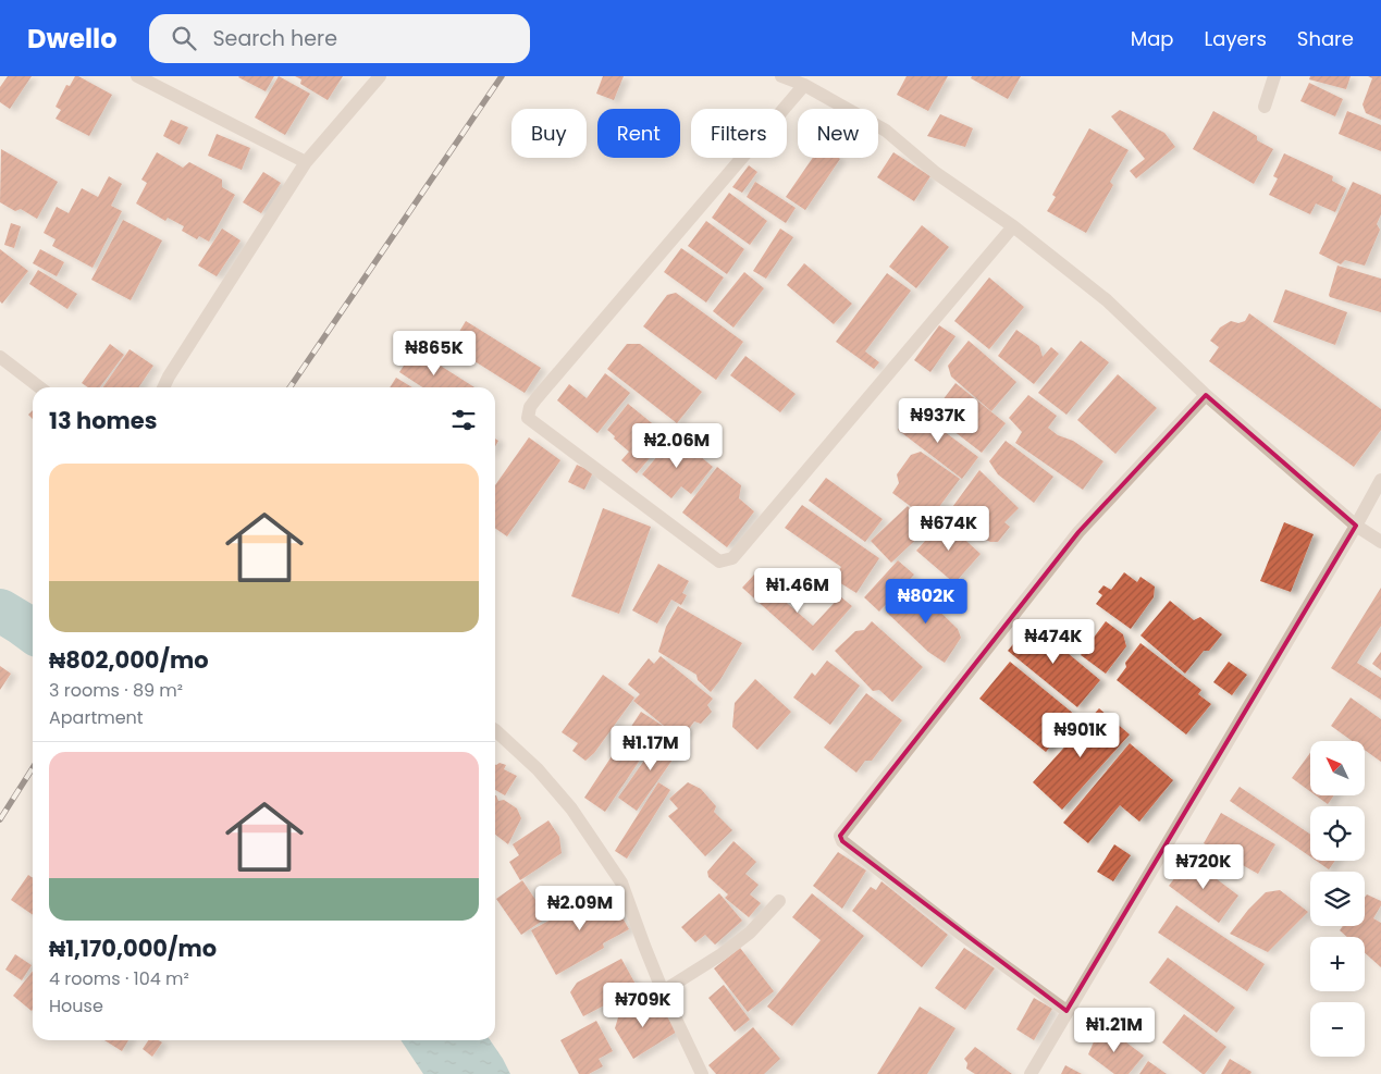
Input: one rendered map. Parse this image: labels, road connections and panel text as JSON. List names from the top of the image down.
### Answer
{
  "north": "top left",
  "page": {
    "header": "Dwello",
    "search": "Search here",
    "nav": ["Map", "Layers", "Share"],
    "chip": [
      "Buy",
      "Rent",
      "Filters",
      "New"
    ],
    "price": [
      "₦865K",
      "₦937K",
      "₦2.06M",
      "₦674K",
      "₦1.46M",
      "₦802K",
      "₦474K",
      "₦901K",
      "₦1.17M",
      "₦720K",
      "₦2.09M",
      "₦709K",
      "₦1.21M"
    ],
    "heading": "13 homes",
    "list": [
      {
        "name": "₦802,000/mo",
        "note": "3 rooms · 89 m² · Apartment"
      },
      {
        "name": "₦1,170,000/mo",
        "note": "4 rooms · 104 m² · House"
      }
    ],
    "map_buttons": ["+", "−"]
  }
}
